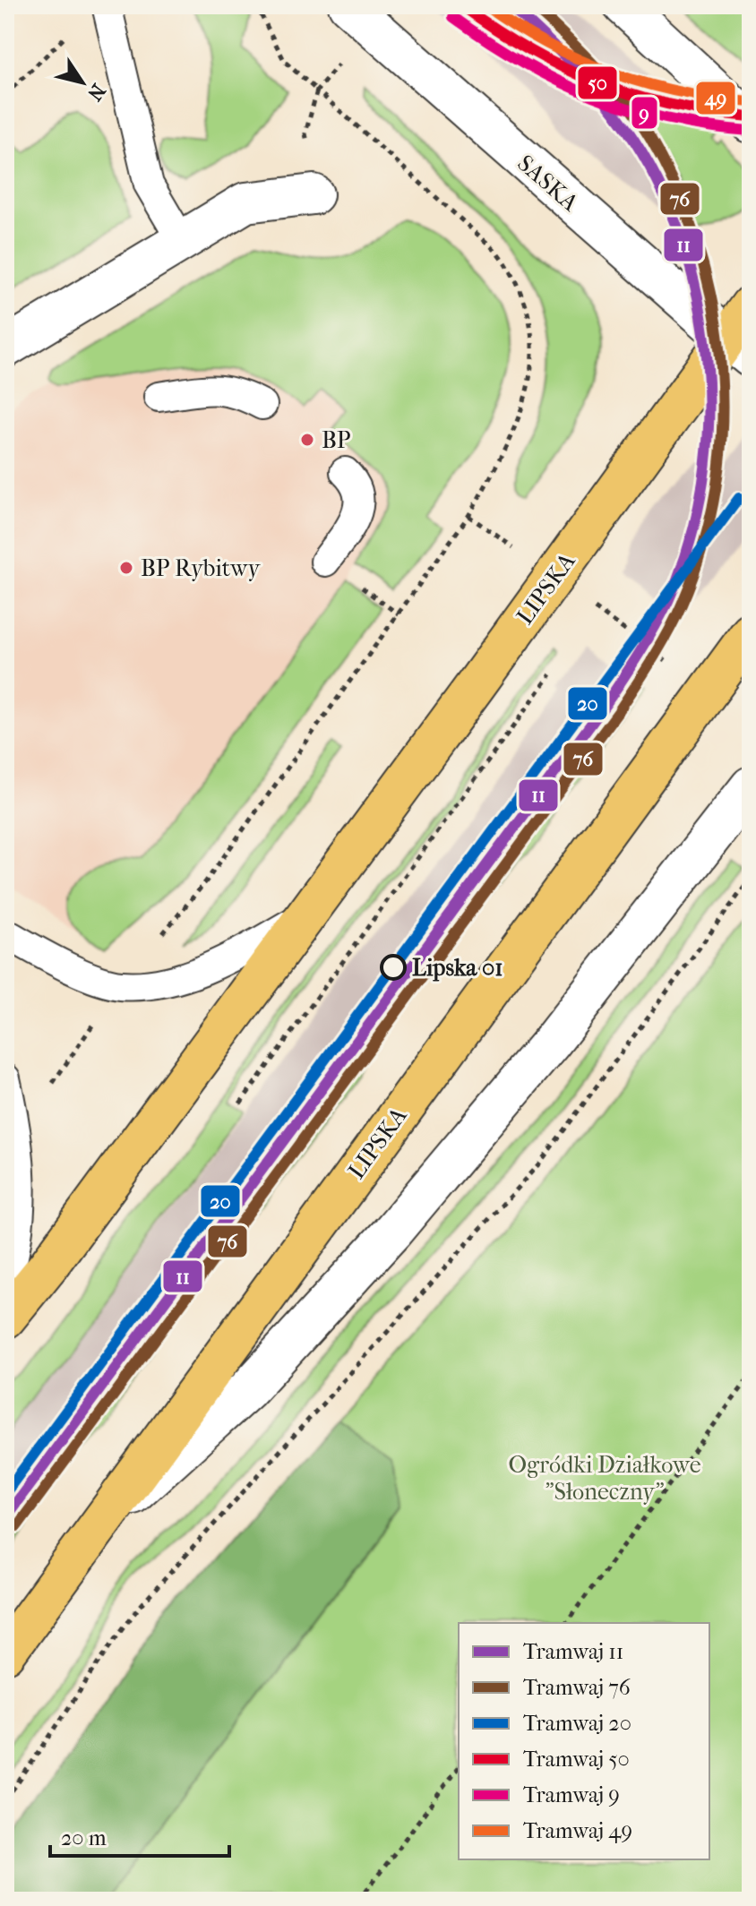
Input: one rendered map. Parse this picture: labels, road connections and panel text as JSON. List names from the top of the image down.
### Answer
{
  "streets": {
    "main road": ["LIPSKA"],
    "street": ["SASKA"]
  },
  "crossings": [
    ["SASKA", "LIPSKA"]
  ],
  "parks": ["Ogródki Działkowe \"Słoneczny\""],
  "places": ["BP", "BP Rybitwy", "Lipska 01"],
  "lines": [
    "tram line 11",
    "tram line 76",
    "tram line 50",
    "tram line 49",
    "tram line 9",
    "tram line 20"
  ],
  "legend": [
    "Tramwaj 11",
    "Tramwaj 76",
    "Tramwaj 20",
    "Tramwaj 50",
    "Tramwaj 9",
    "Tramwaj 49"
  ],
  "scale_bar": "20 m",
  "north": "bottom right"
}
